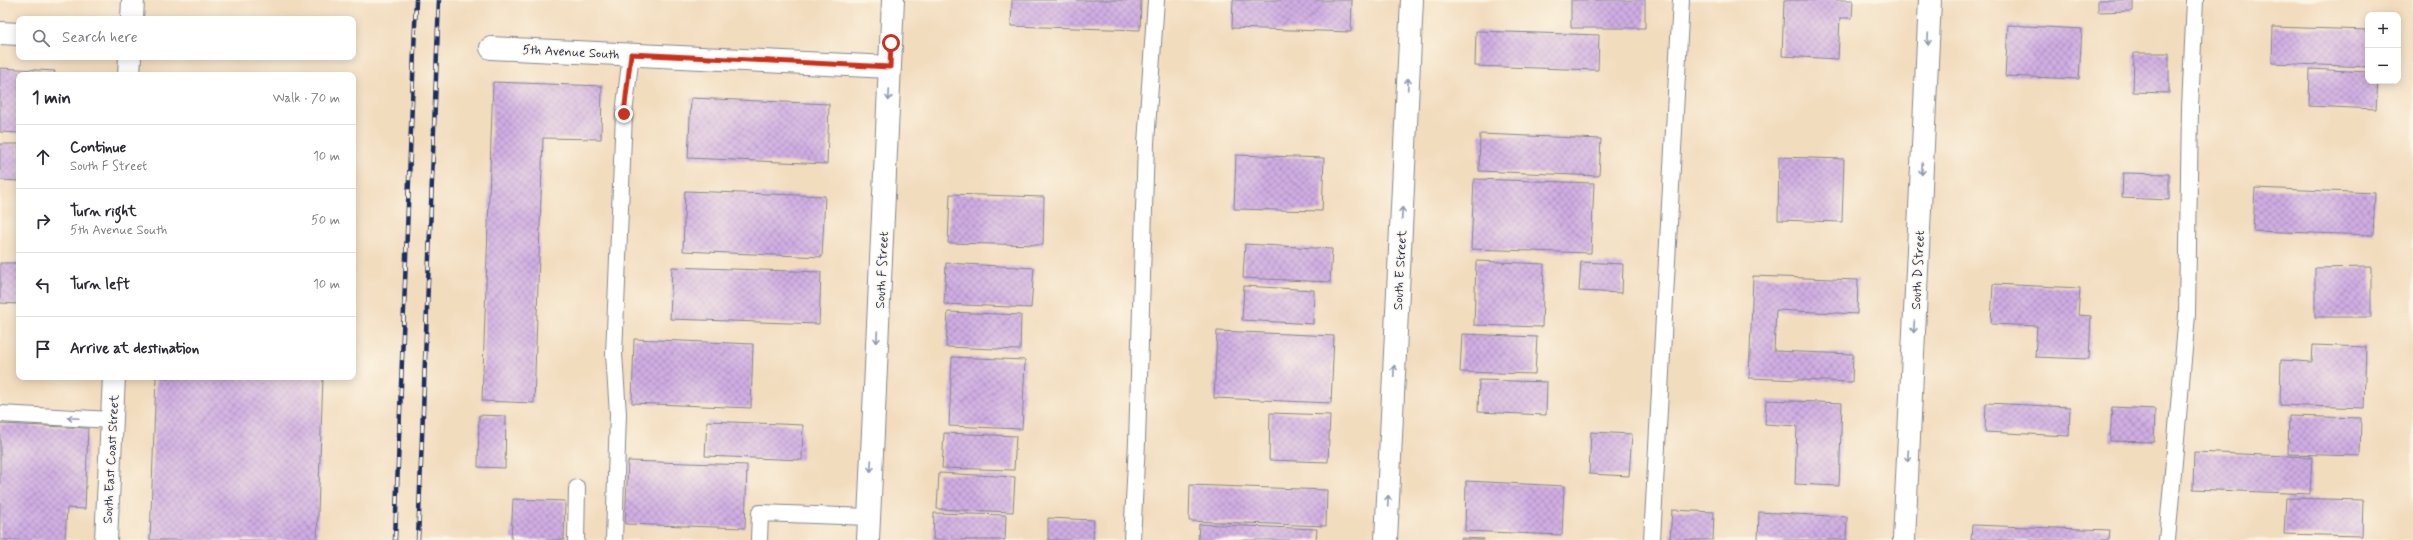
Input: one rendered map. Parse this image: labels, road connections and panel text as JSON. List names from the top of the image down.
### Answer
{
  "streets": {
    "street": [
      "5th Avenue South",
      "South F Street",
      "South E Street",
      "South D Street",
      "South East Coast Street"
    ]
  },
  "crossings": [
    ["5th Avenue South", "South F Street"]
  ],
  "one_way": ["South F Street", "South E Street", "South D Street"],
  "page": {
    "map_buttons": ["+", "−"],
    "search": "Search here",
    "heading": ["1 min", "Walk · 70 m"],
    "list": [
      ["Continue", "South F Street", "10 m"],
      ["Turn right", "5th Avenue South", "50 m"],
      ["Turn left", "10 m"],
      "Arrive at destination"
    ]
  }
}
